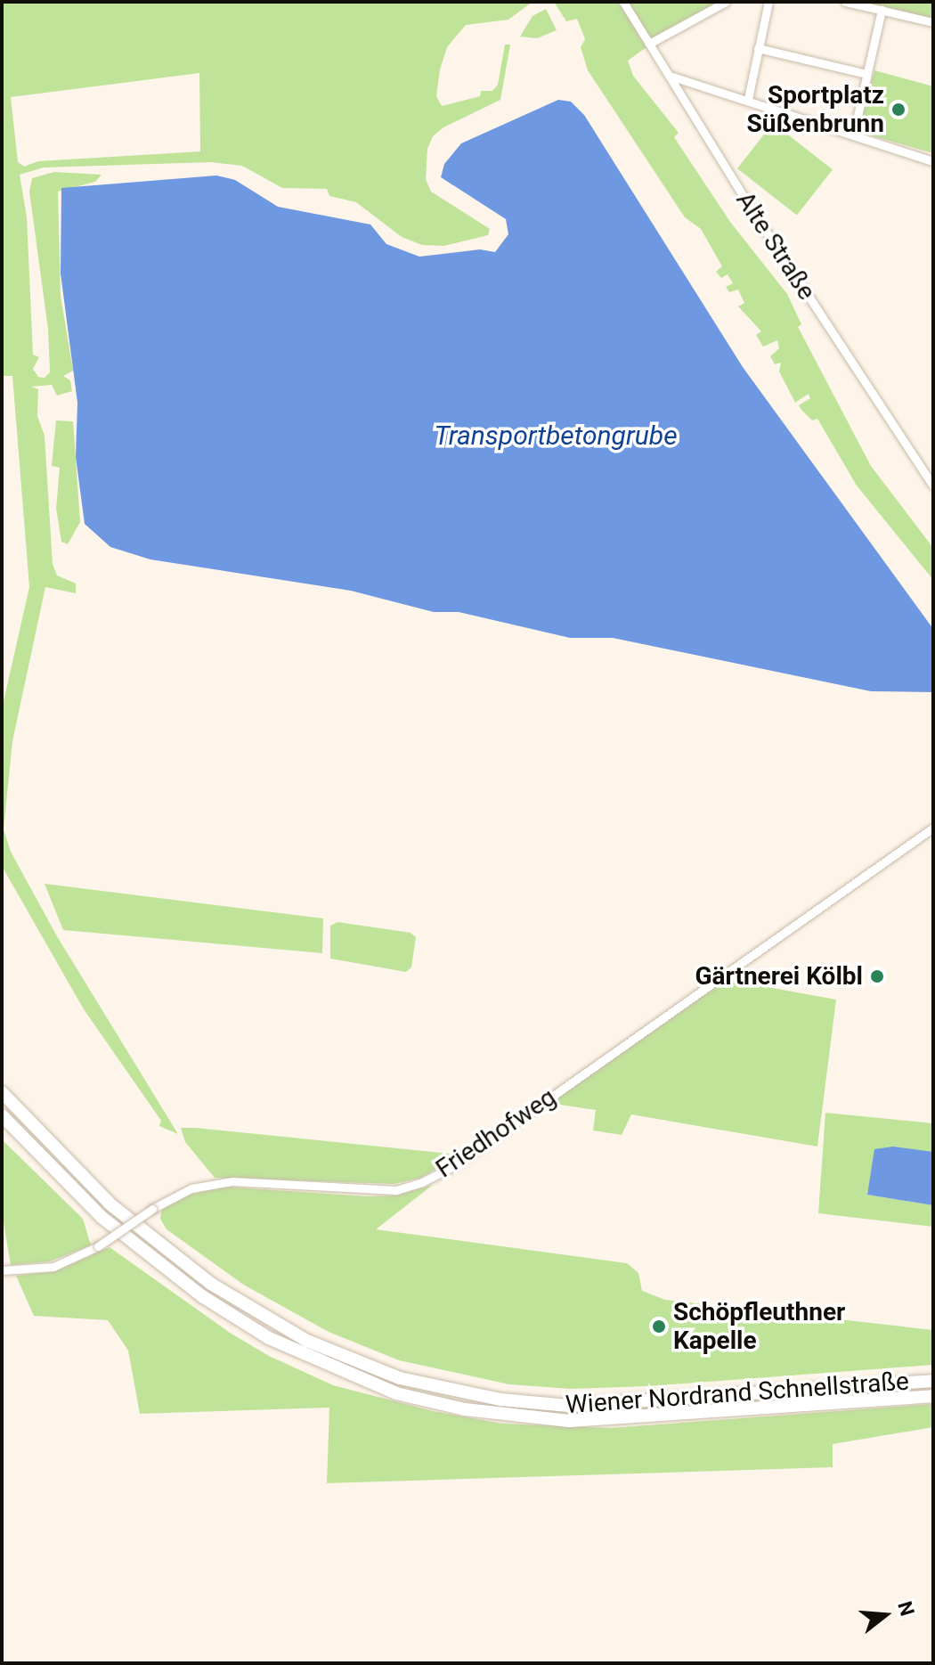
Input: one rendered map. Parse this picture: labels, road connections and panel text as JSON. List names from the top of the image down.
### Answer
{
  "streets": {
    "highway": ["Wiener Nordrand Schnellstraße"],
    "street": ["Alte Straße", "Friedhofweg"]
  },
  "water": ["Transportbetongrube"],
  "places": ["Sportplatz Süßenbrunn", "Gärtnerei Kölbl", "Schöpfleuthner Kapelle"],
  "north": "right"
}
